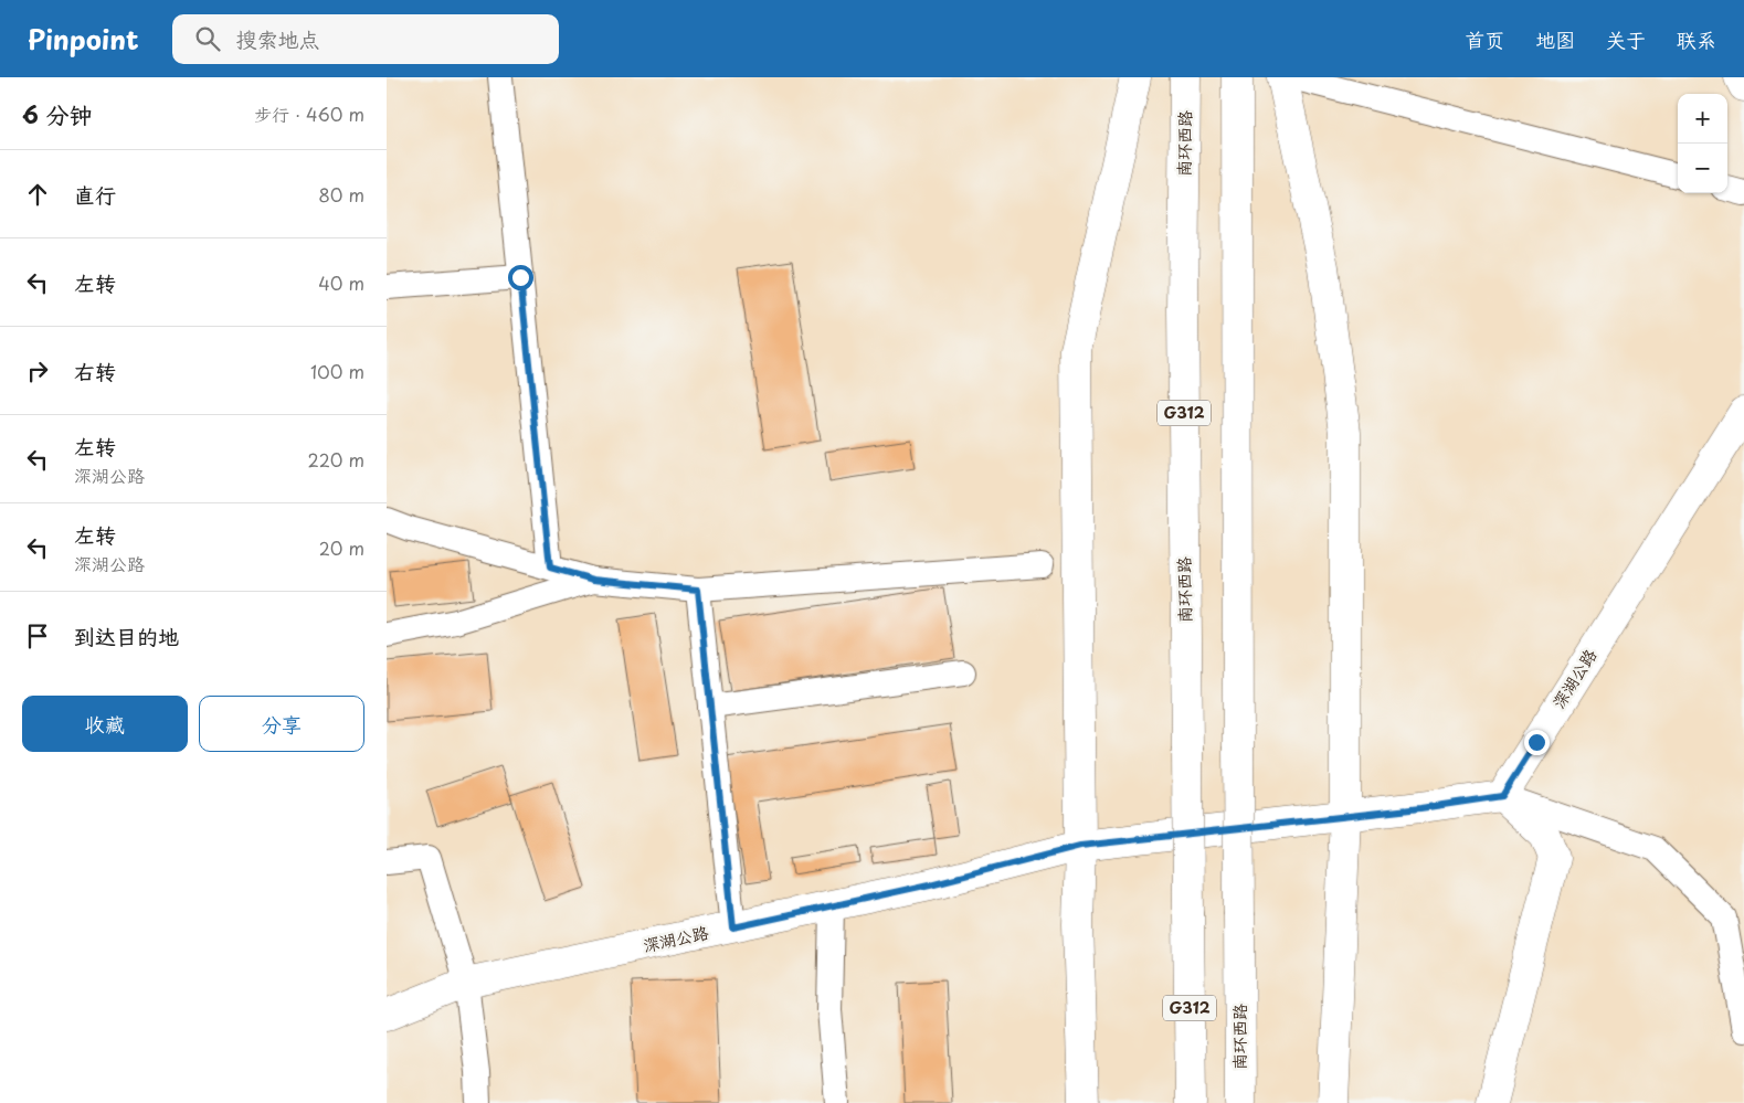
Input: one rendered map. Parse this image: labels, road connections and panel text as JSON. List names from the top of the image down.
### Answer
{
  "streets": {
    "main road": ["南环西路", "G312", "深湖公路"]
  },
  "page": {
    "header": "Pinpoint",
    "search": "搜索地点",
    "nav": [
      "首页",
      "地图",
      "关于",
      "联系"
    ],
    "heading": ["6 分钟", "步行 · 460 m"],
    "map_buttons": ["+", "−"],
    "list": [
      ["直行", "80 m"],
      ["左转", "40 m"],
      ["右转", "100 m"],
      ["左转", "深湖公路", "220 m"],
      ["左转", "深湖公路", "20 m"],
      "到达目的地"
    ],
    "buttons": ["收藏", "分享"]
  }
}
